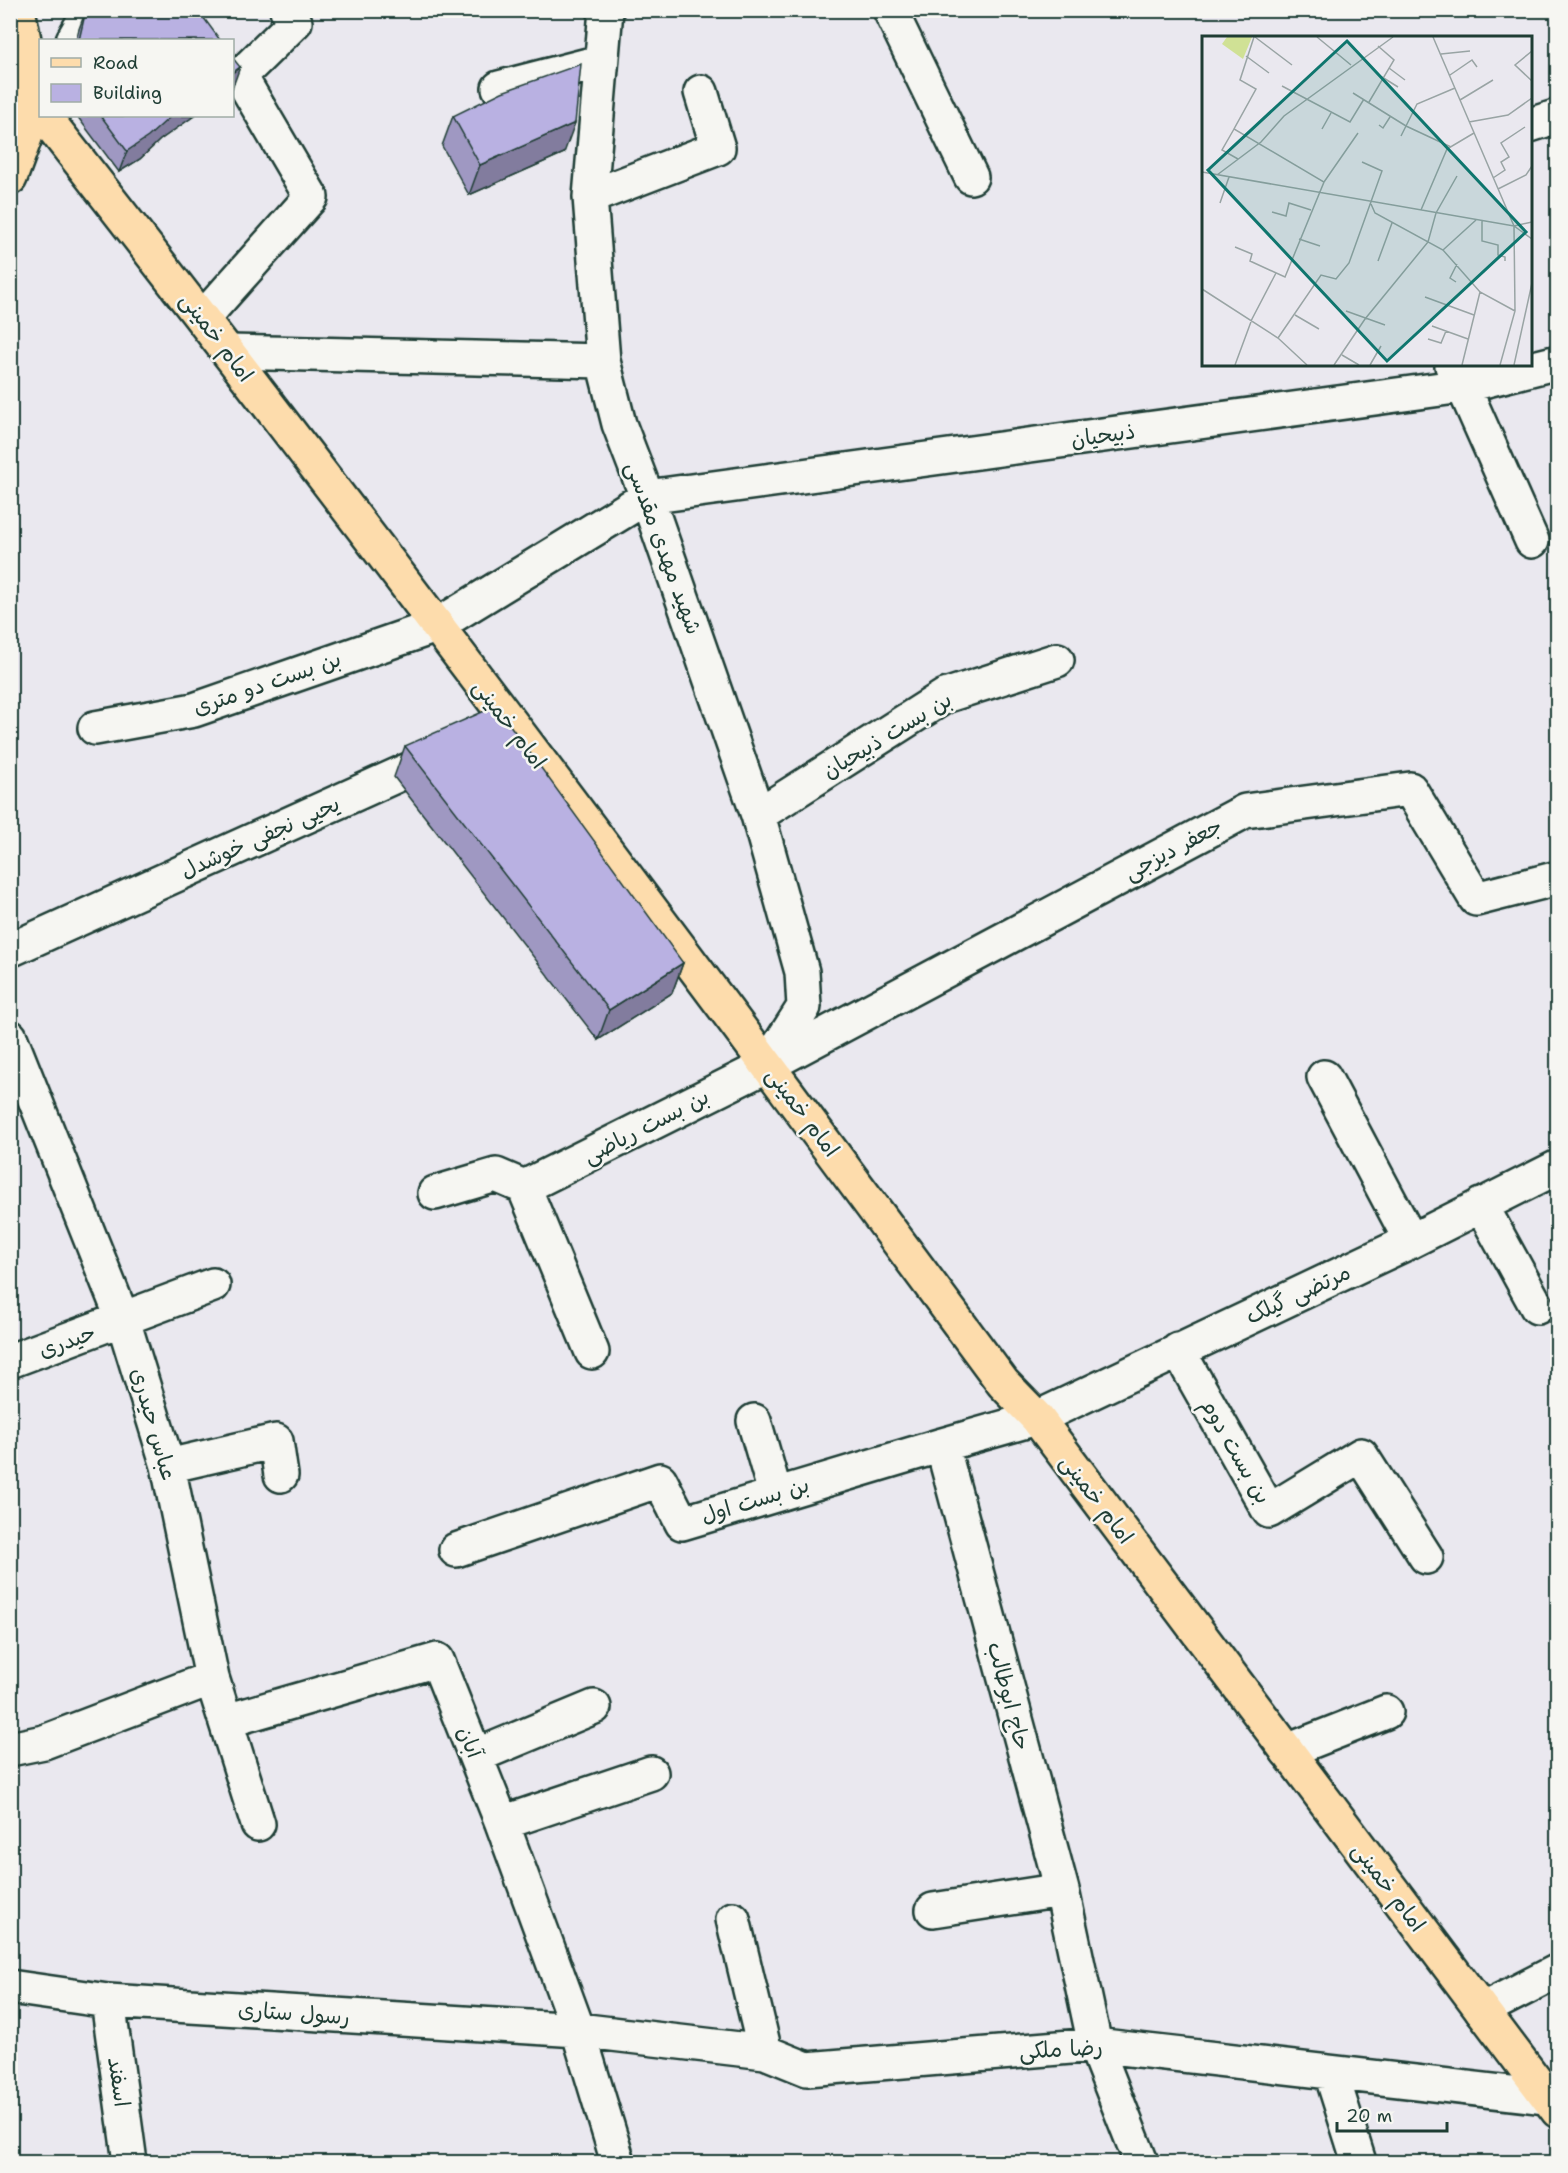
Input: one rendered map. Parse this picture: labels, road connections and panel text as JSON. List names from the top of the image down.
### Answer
{
  "streets": {
    "main road": ["امام خمینی"],
    "street": [
      "ذبیحیان",
      "شهید مهدی مقدسی",
      "بن بست دو متری",
      "بن بست ذبیحیان",
      "یحیی نجفی خوشدل",
      "جعفر دیزجی",
      "بن بست ریاضی",
      "مرتضی گیلک",
      "حیدری",
      "عباس حیدری",
      "بن بست دوم",
      "بن بست اول",
      "حاج ابوطالب",
      "آبان",
      "رسول ستاری",
      "رضا ملکی",
      "اسفند"
    ]
  },
  "crossings": [
    ["امام خمینی", "شهید مهدی مقدسی"],
    ["امام خمینی", "بن بست دو متری"],
    ["امام خمینی", "یحیی نجفی خوشدل"],
    ["امام خمینی", "جعفر دیزجی"],
    ["امام خمینی", "بن بست ریاضی"],
    ["امام خمینی", "مرتضی گیلک"],
    ["امام خمینی", "رضا ملکی"],
    ["ذبیحیان", "شهید مهدی مقدسی"],
    ["ذبیحیان", "بن بست دو متری"],
    ["شهید مهدی مقدسی", "بن بست دو متری"],
    ["شهید مهدی مقدسی", "بن بست ذبیحیان"],
    ["شهید مهدی مقدسی", "جعفر دیزجی"],
    ["شهید مهدی مقدسی", "بن بست ریاضی"],
    ["جعفر دیزجی", "بن بست ریاضی"],
    ["مرتضی گیلک", "بن بست دوم"],
    ["حیدری", "عباس حیدری"],
    ["عباس حیدری", "آبان"],
    ["بن بست اول", "حاج ابوطالب"],
    ["حاج ابوطالب", "رضا ملکی"],
    ["آبان", "رسول ستاری"],
    ["آبان", "رضا ملکی"],
    ["رسول ستاری", "رضا ملکی"],
    ["رسول ستاری", "اسفند"]
  ],
  "legend": ["Road", "Building"],
  "scale_bar": "20 m"
}
